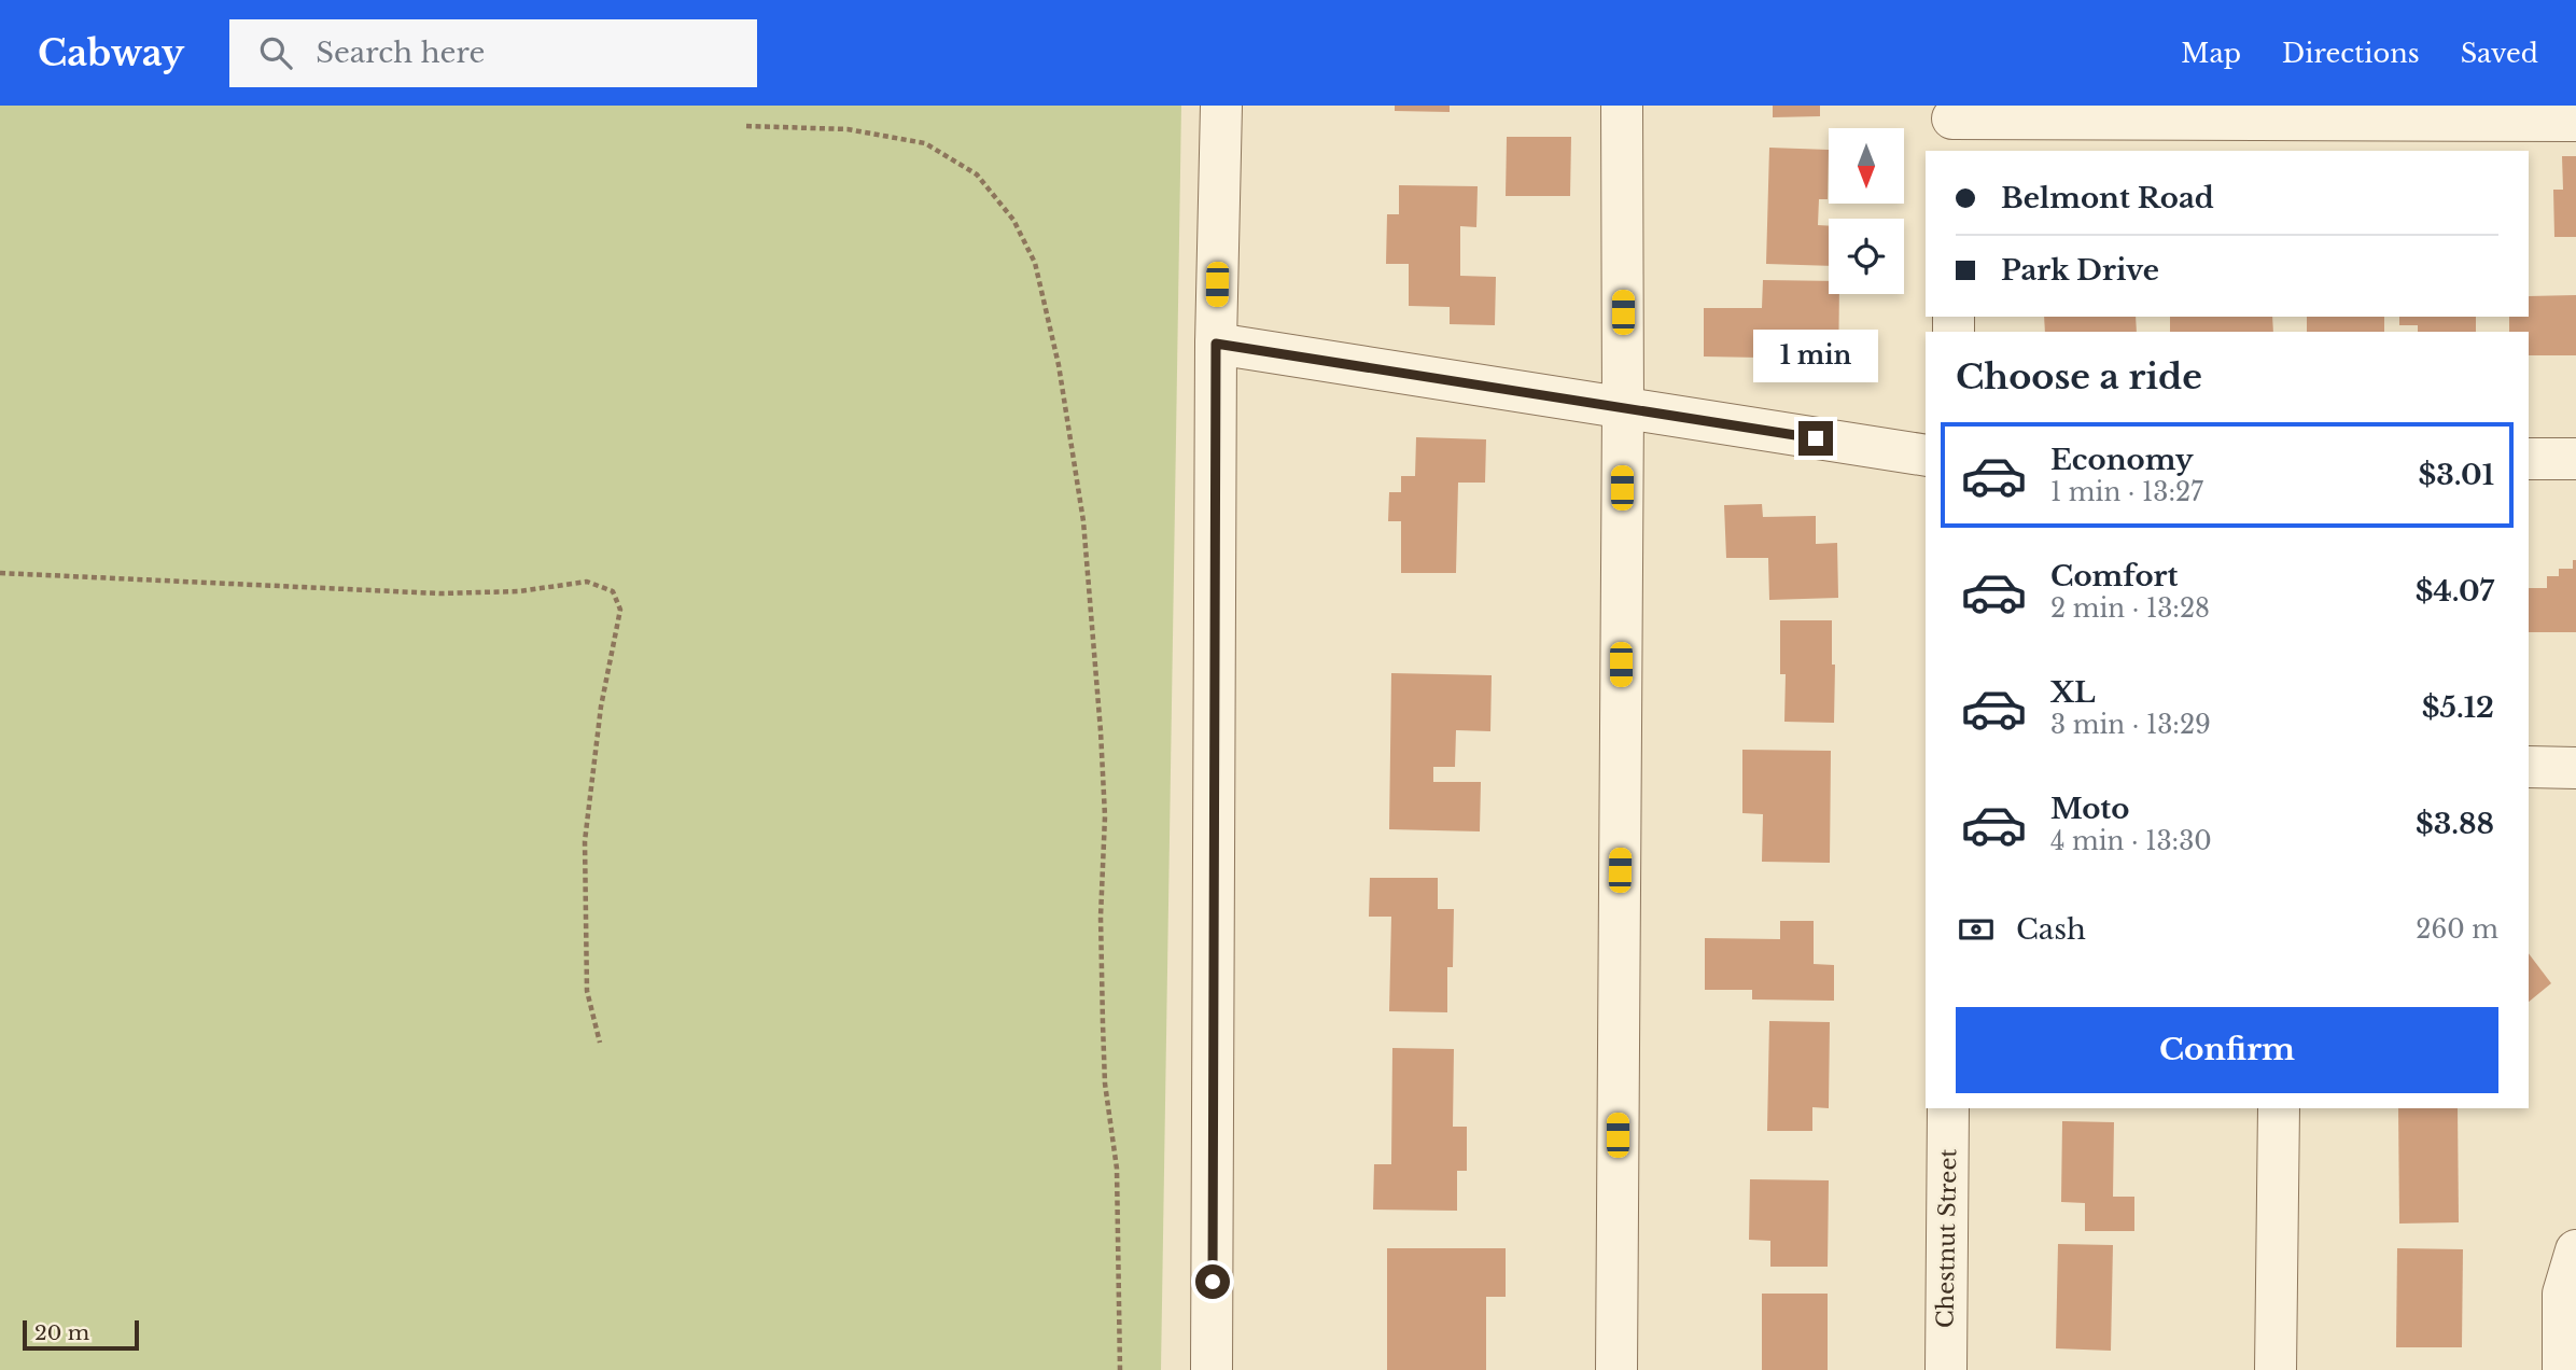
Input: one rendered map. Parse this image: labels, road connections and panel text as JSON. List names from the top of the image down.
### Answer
{
  "streets": {
    "street": ["Chestnut Street"]
  },
  "scale_bar": "20 m",
  "north": "bottom",
  "page": {
    "header": "Cabway",
    "search": "Search here",
    "nav": ["Map", "Directions", "Saved"],
    "banner": ["Belmont Road", "Park Drive"],
    "bubble": "1 min",
    "heading": "Choose a ride",
    "list": [
      {
        "name": "Economy",
        "note": "1 min · 13:27",
        "value": "$3.01"
      },
      {
        "name": "Comfort",
        "note": "2 min · 13:28",
        "value": "$4.07"
      },
      {
        "name": "XL",
        "note": "3 min · 13:29",
        "value": "$5.12"
      },
      {
        "name": "Moto",
        "note": "4 min · 13:30",
        "value": "$3.88"
      }
    ],
    "pay": ["Cash", "260 m"],
    "buttons": "Confirm",
    "scale": "20 m"
  }
}
